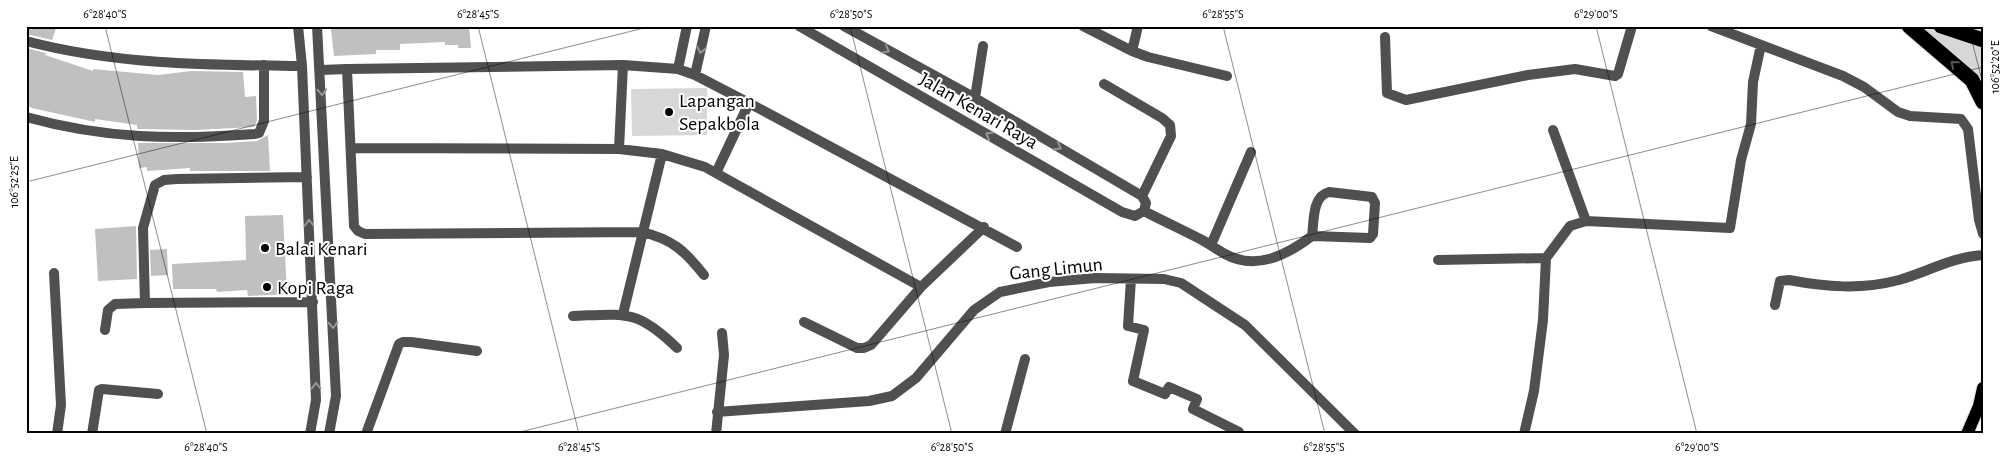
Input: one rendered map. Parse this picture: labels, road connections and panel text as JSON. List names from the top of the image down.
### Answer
{
  "streets": {
    "street": ["Jalan Kenari Raya", "Gang Limun"]
  },
  "places": ["Lapangan Sepakbola", "Balai Kenari", "Kopi Raga"],
  "coordinates": [
    "6°28'40\"S",
    "6°28'45\"S",
    "6°28'50\"S",
    "6°28'55\"S",
    "6°29'00\"S",
    "106°52'20\"E",
    "106°52'25\"E"
  ]
}
